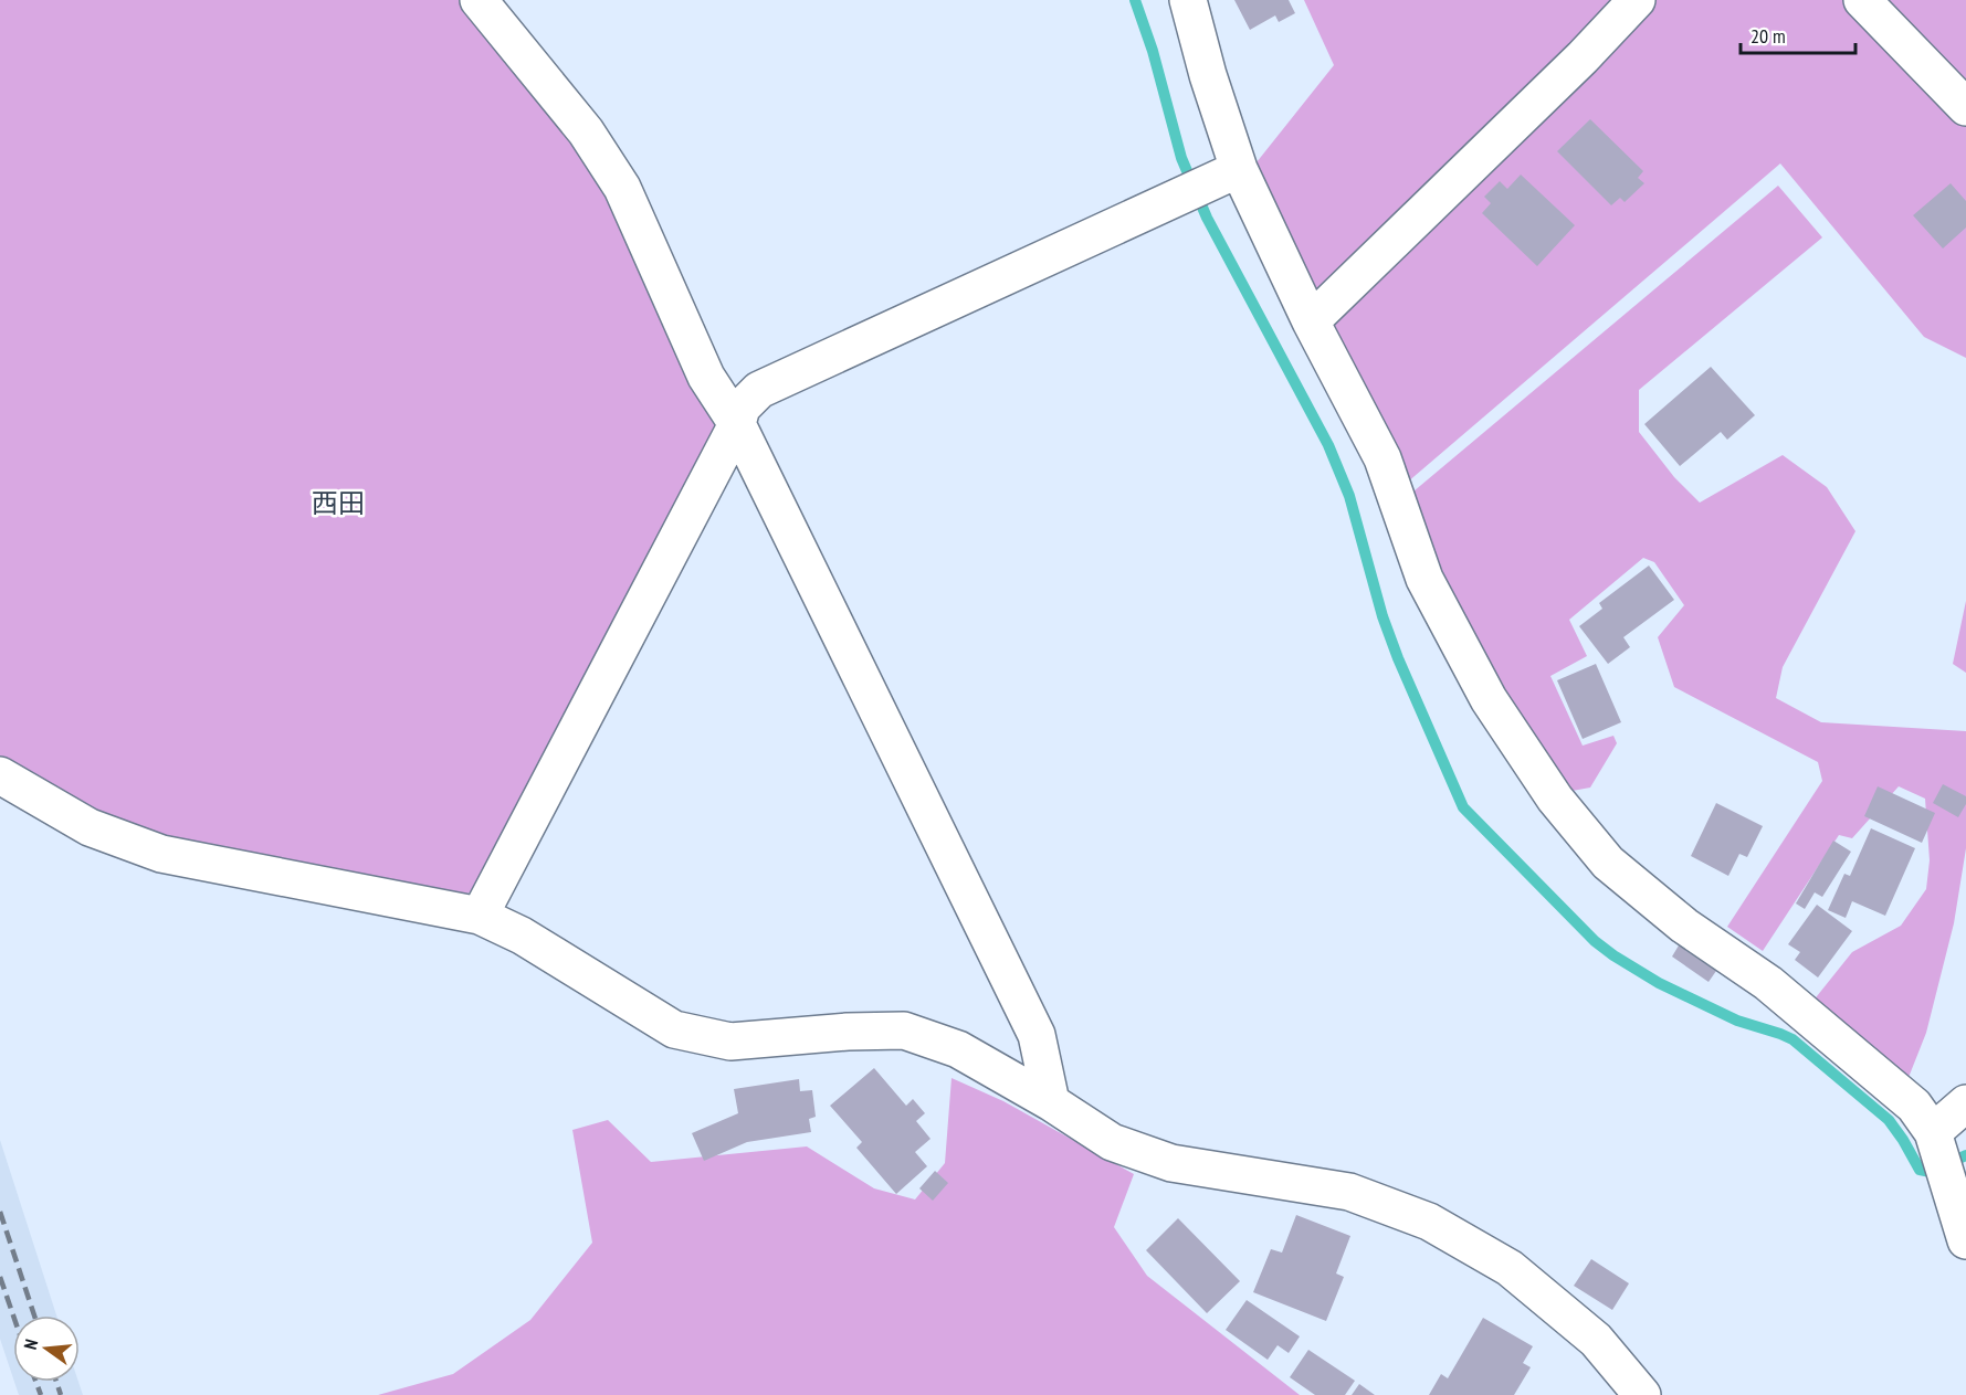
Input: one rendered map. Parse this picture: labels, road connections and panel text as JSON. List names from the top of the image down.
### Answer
{
  "districts": ["西田"],
  "scale_bar": "20 m",
  "north": "left"
}
